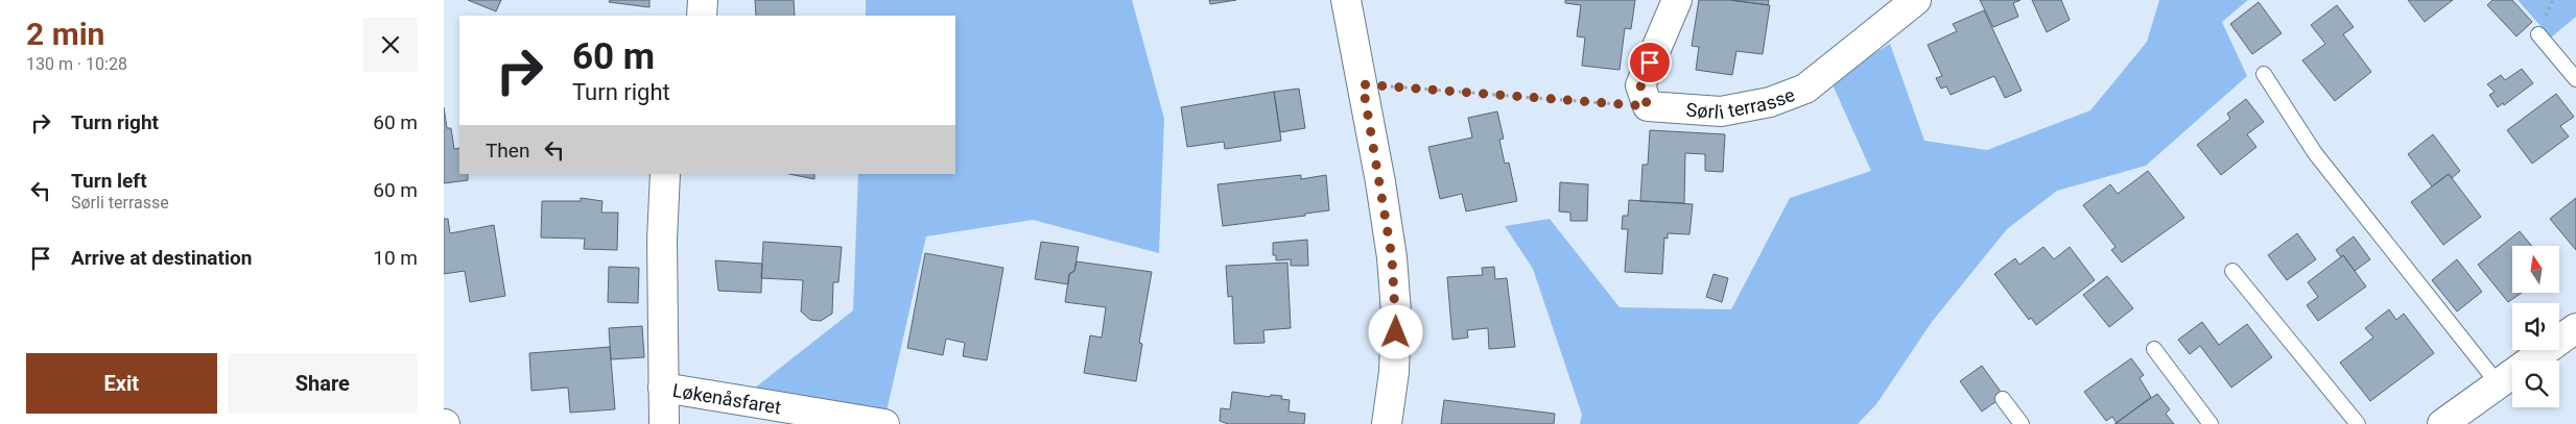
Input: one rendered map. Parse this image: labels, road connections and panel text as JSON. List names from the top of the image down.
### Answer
{
  "streets": {
    "street": ["Sørli terrasse", "Løkenåsfaret"]
  },
  "north": "top",
  "page": {
    "heading": ["2 min", "130 m · 10:28"],
    "turn": ["60 m", "Turn right"],
    "list": [
      {
        "name": "Turn right",
        "value": "60 m"
      },
      {
        "name": "Turn left",
        "note": "Sørli terrasse",
        "value": "60 m"
      },
      {
        "name": "Arrive at destination",
        "value": "10 m"
      }
    ],
    "then": "Then",
    "buttons": ["Exit", "Share"]
  }
}
